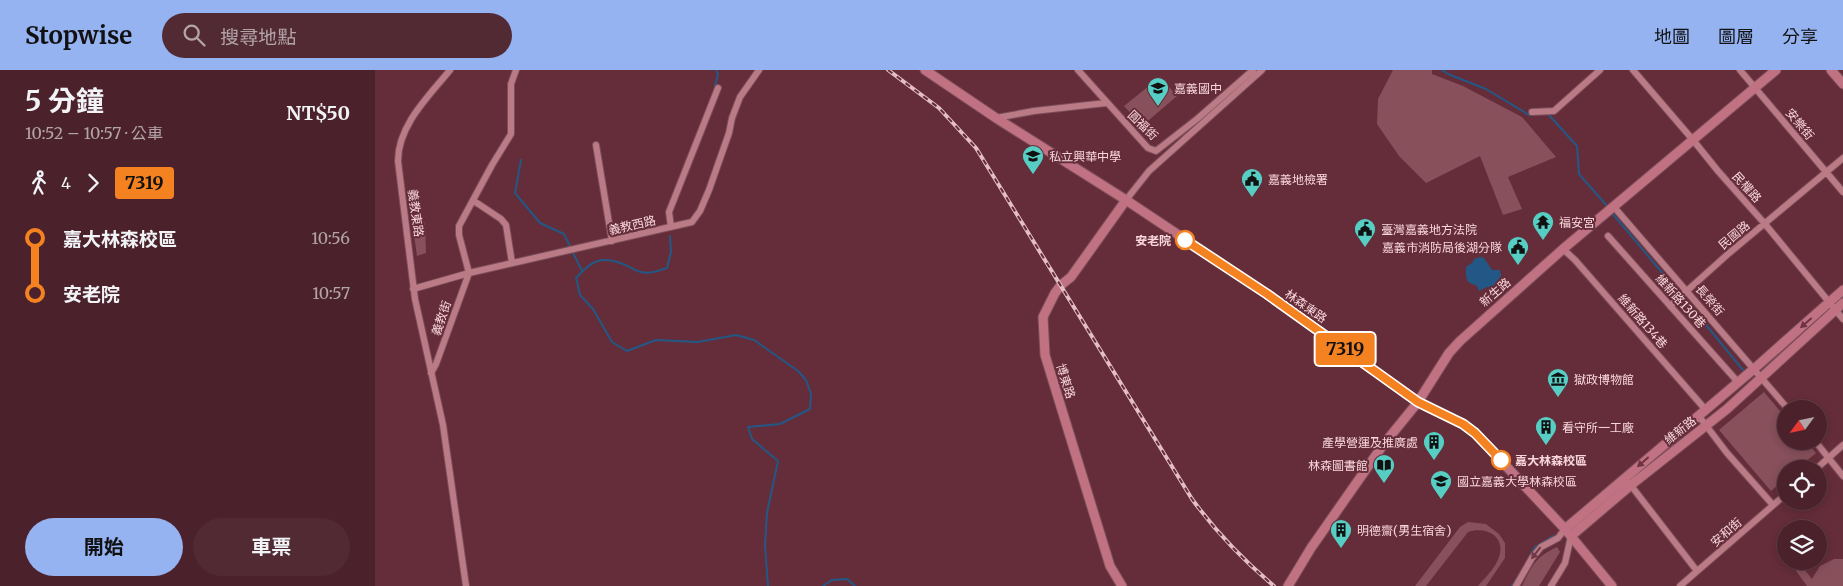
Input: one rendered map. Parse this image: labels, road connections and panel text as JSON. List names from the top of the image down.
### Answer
{
  "streets": {
    "street": [
      "安樂街",
      "圓福街",
      "民權路",
      "義教東路",
      "義教西路",
      "民國路",
      "新生路",
      "長榮街",
      "維新路130巷",
      "林森東路",
      "義教街",
      "維新路134巷",
      "博東路",
      "維新路",
      "安和街"
    ]
  },
  "crossings": [
    ["安樂街", "民國路"],
    ["安樂街", "新生路"],
    ["民權路", "民國路"],
    ["民權路", "新生路"],
    ["民權路", "維新路"],
    ["義教東路", "義教西路"],
    ["義教東路", "義教街"],
    ["義教西路", "義教街"],
    ["民國路", "長榮街"],
    ["民國路", "維新路130巷"],
    ["新生路", "長榮街"],
    ["新生路", "林森東路"],
    ["新生路", "維新路134巷"],
    ["長榮街", "維新路"],
    ["維新路130巷", "維新路"],
    ["林森東路", "博東路"],
    ["林森東路", "維新路"],
    ["維新路134巷", "維新路"],
    ["維新路134巷", "安和街"]
  ],
  "places": {
    "school or university": ["嘉義國中", "私立興華中學", "國立嘉義大學林森校區"],
    "public building": ["嘉義地檢署", "臺灣嘉義地方法院", "嘉義市消防局後湖分隊"],
    "other": ["安老院", "嘉大林森校區"],
    "temple": ["福安宮"],
    "museum": ["獄政博物館"],
    "building": ["看守所一工廠", "產學營運及推廣處", "明德齋(男生宿舍)"],
    "library": ["林森圖書館"]
  },
  "lines": ["bus line 7319"],
  "north": "bottom left",
  "page": {
    "header": "Stopwise",
    "search": "搜尋地點",
    "nav": ["地圖", "圖層", "分享"],
    "heading": ["5 分鐘", "10:52 – 10:57 · 公車", "NT$50"],
    "on_map": "7319",
    "legs": ["4", "7319"],
    "list": [
      {
        "name": "嘉大林森校區",
        "value": "10:56"
      },
      {
        "name": "安老院",
        "value": "10:57"
      }
    ],
    "buttons": ["開始", "車票"]
  }
}
